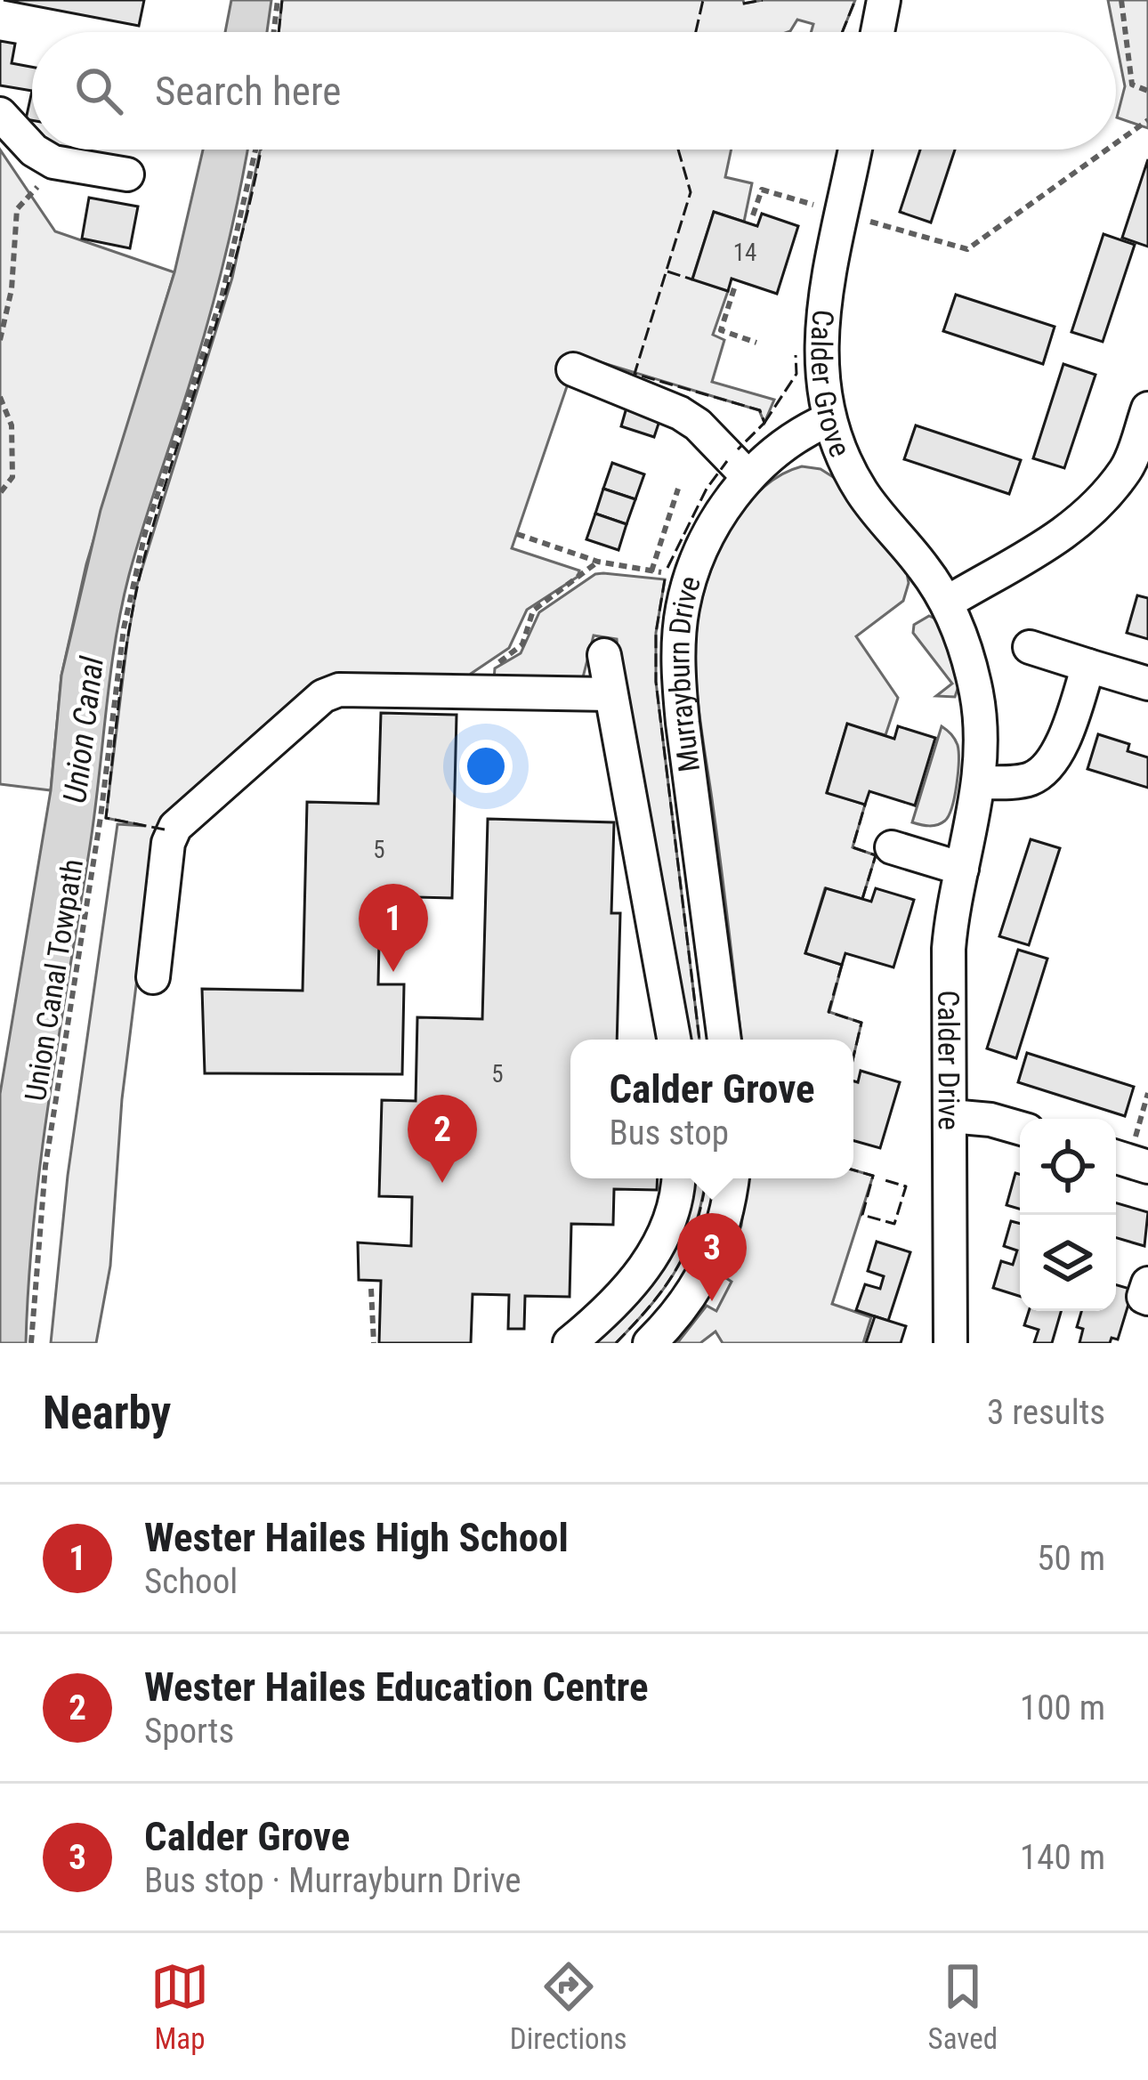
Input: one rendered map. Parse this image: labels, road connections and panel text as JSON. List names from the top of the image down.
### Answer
{
  "streets": {
    "street": ["Calder Grove", "Murrayburn Drive", "Calder Drive"],
    "path": ["Union Canal Towpath"]
  },
  "crossings": [
    ["Calder Grove", "Murrayburn Drive"],
    ["Calder Grove", "Calder Drive"]
  ],
  "water": ["Union Canal"],
  "house_numbers": ["14", "5", "5"],
  "page": {
    "search": "Search here",
    "pins": ["1", "2", "3"],
    "popup": ["Calder Grove", "Bus stop"],
    "heading": ["Nearby", "3 results"],
    "list": [
      {
        "mark": "1",
        "name": "Wester Hailes High School",
        "note": "School",
        "value": "50 m"
      },
      {
        "mark": "2",
        "name": "Wester Hailes Education Centre",
        "note": "Sports",
        "value": "100 m"
      },
      {
        "mark": "3",
        "name": "Calder Grove",
        "note": "Bus stop · Murrayburn Drive",
        "value": "140 m"
      }
    ],
    "nav": ["Map", "Directions", "Saved"]
  }
}
